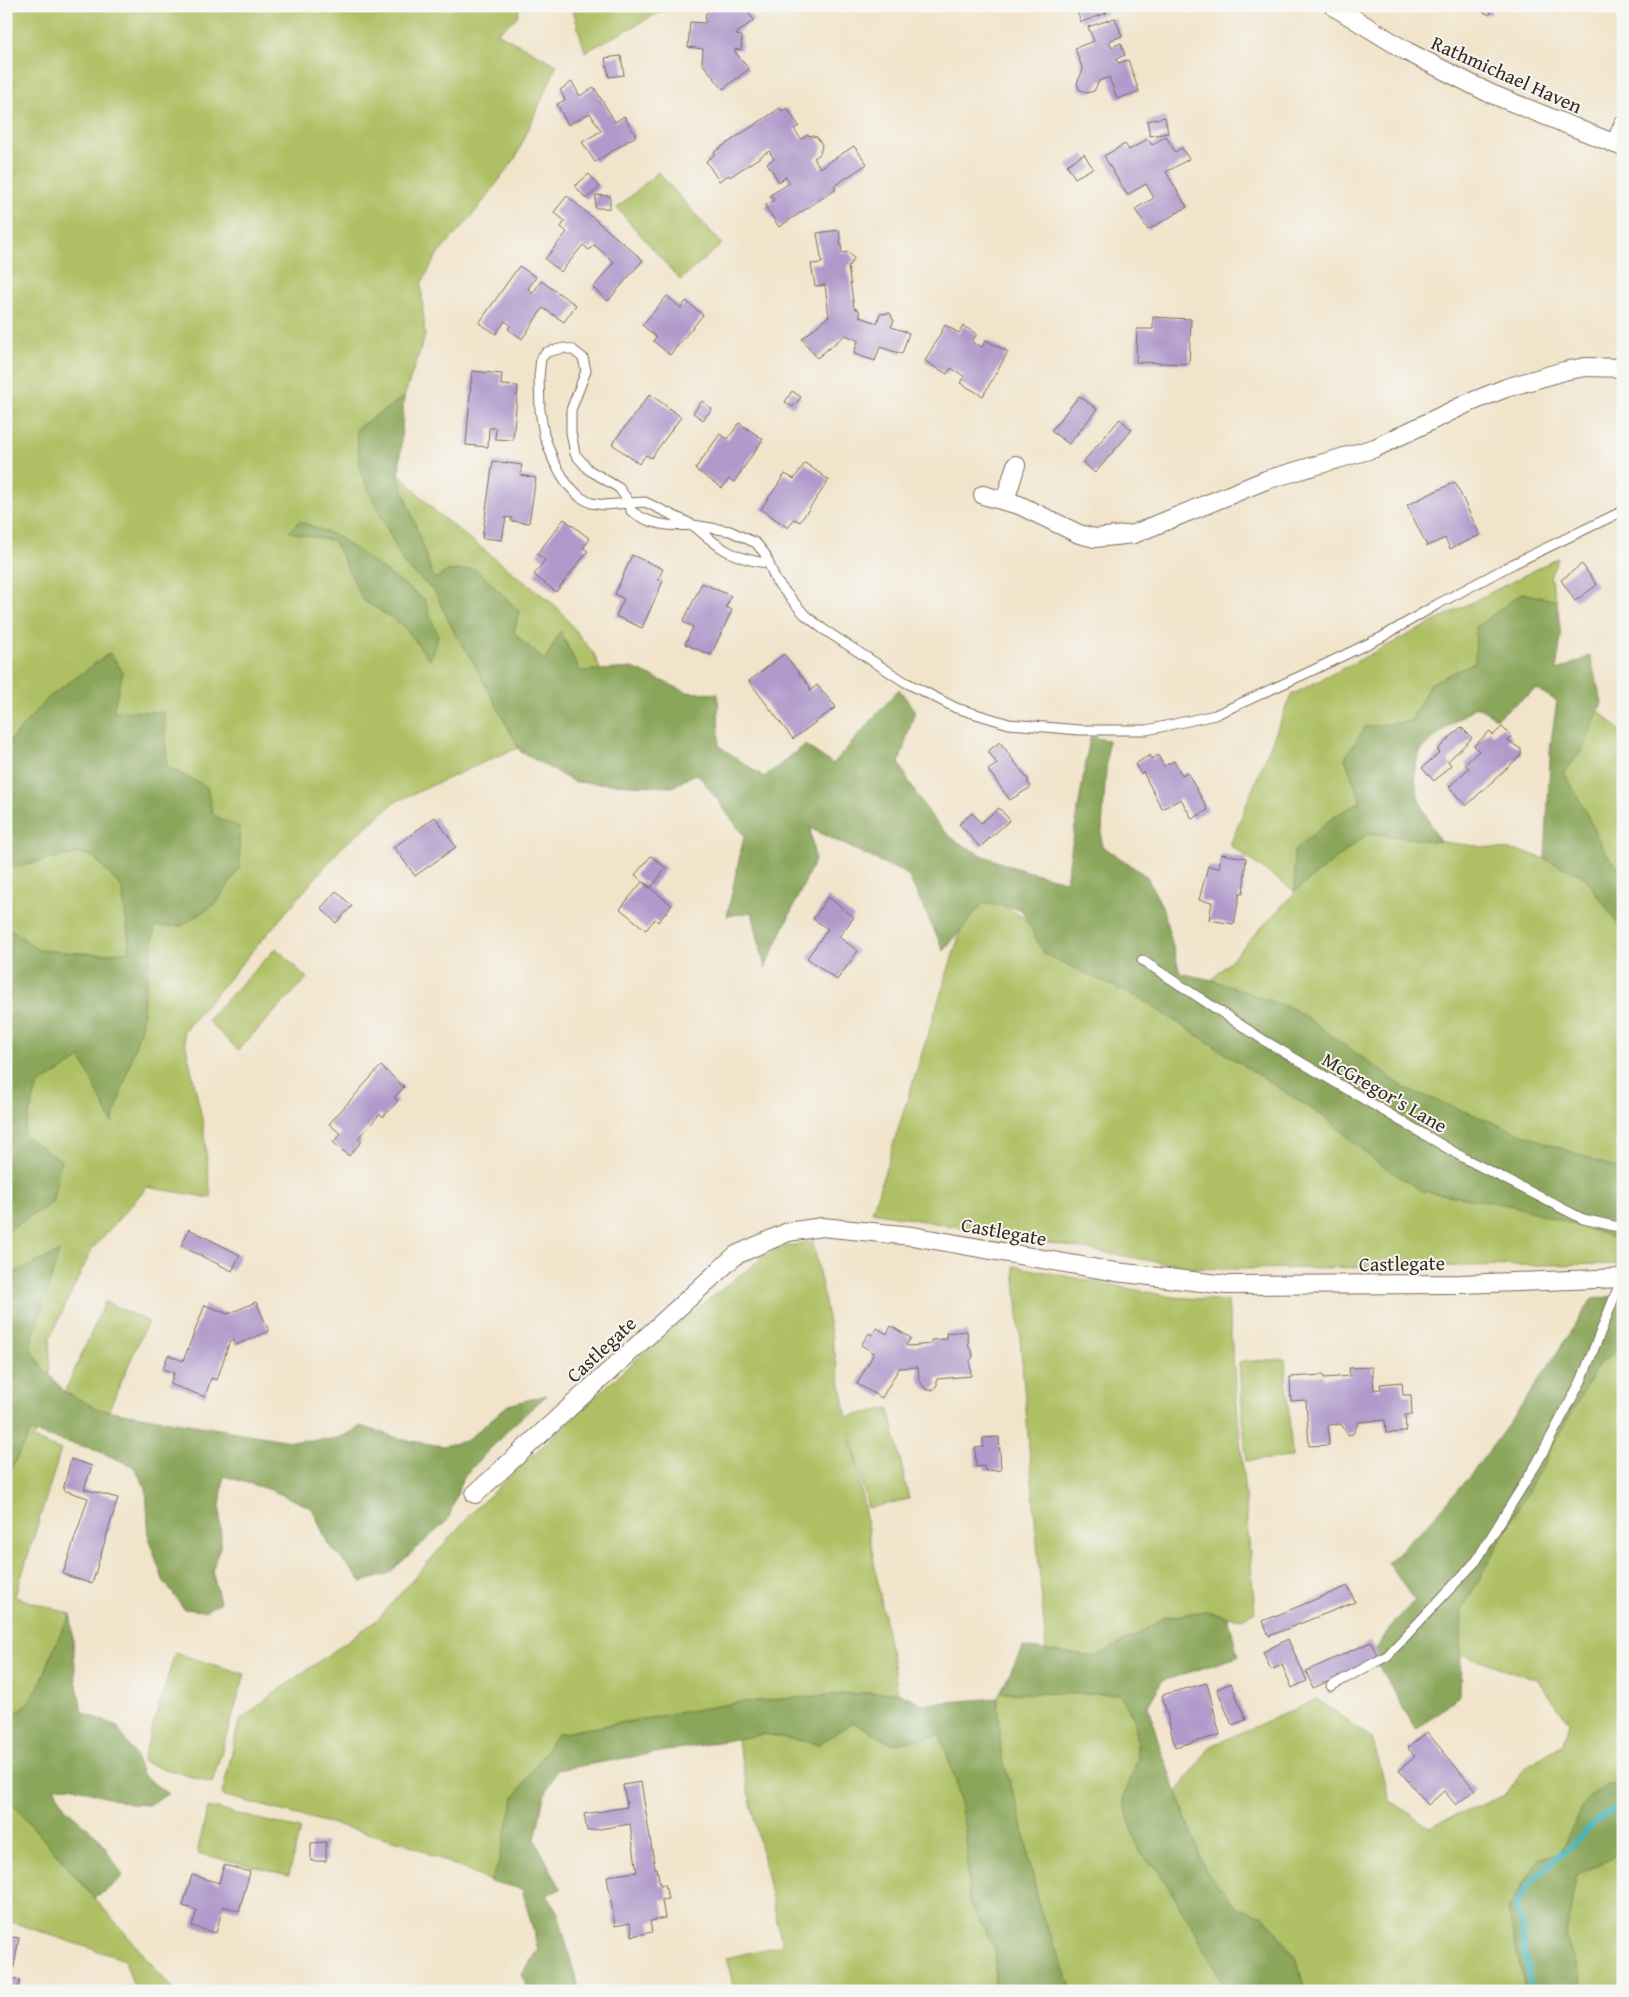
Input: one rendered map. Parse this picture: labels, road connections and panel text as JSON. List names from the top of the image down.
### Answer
{
  "streets": {
    "street": ["Rathmichael Haven", "Castlegate"],
    "lane": ["McGregor's Lane"]
  }
}
